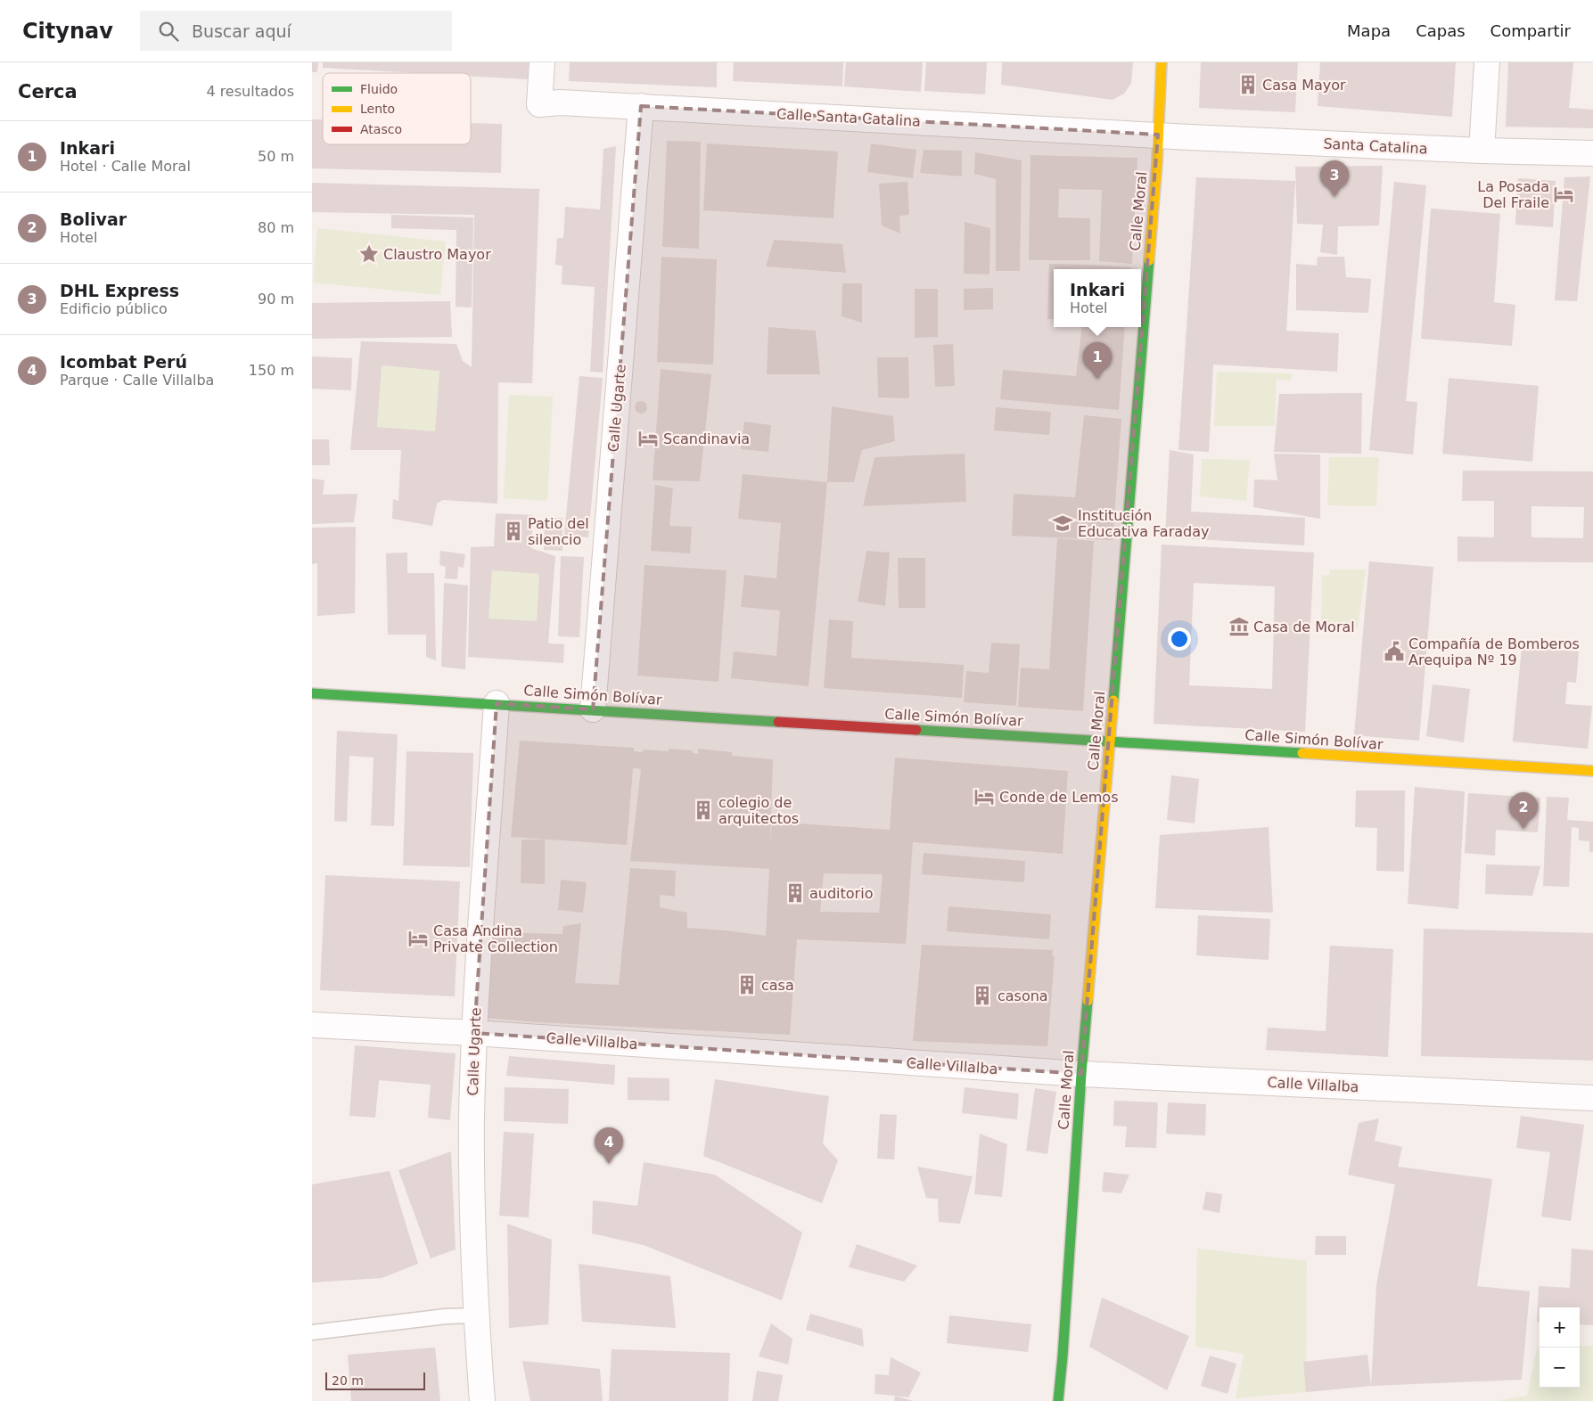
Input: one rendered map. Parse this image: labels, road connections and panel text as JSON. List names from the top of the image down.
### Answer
{
  "streets": {
    "street": [
      "Calle Santa Catalina",
      "Santa Catalina",
      "Calle Moral",
      "Calle Ugarte",
      "Calle Simón Bolívar",
      "Calle Villalba"
    ]
  },
  "crossings": [
    ["Calle Santa Catalina", "Santa Catalina"],
    ["Calle Santa Catalina", "Calle Moral"],
    ["Calle Santa Catalina", "Calle Ugarte"],
    ["Santa Catalina", "Calle Moral"],
    ["Calle Moral", "Calle Simón Bolívar"],
    ["Calle Moral", "Calle Villalba"],
    ["Calle Ugarte", "Calle Simón Bolívar"],
    ["Calle Ugarte", "Calle Villalba"]
  ],
  "places": {
    "building": [
      "Casa Mayor",
      "Patio del silencio",
      "colegio de arquitectos",
      "auditorio",
      "casa",
      "casona"
    ],
    "hotel": [
      "La Posada Del Fraile",
      "Scandinavia",
      "Conde de Lemos",
      "Casa Andina Private Collection"
    ],
    "place": ["Claustro Mayor"],
    "school or university": ["Institución Educativa Faraday"],
    "museum": ["Casa de Moral"],
    "public building": ["Compañía de Bomberos Arequipa Nº 19"]
  },
  "legend": ["Fluido", "Lento", "Atasco"],
  "scale_bar": "20 m",
  "page": {
    "header": "Citynav",
    "search": "Buscar aquí",
    "nav": ["Mapa", "Capas", "Compartir"],
    "heading": ["Cerca", "4 resultados"],
    "list": [
      {
        "mark": "1",
        "name": "Inkari",
        "note": "Hotel · Calle Moral",
        "value": "50 m"
      },
      {
        "mark": "2",
        "name": "Bolivar",
        "note": "Hotel",
        "value": "80 m"
      },
      {
        "mark": "3",
        "name": "DHL Express",
        "note": "Edificio público",
        "value": "90 m"
      },
      {
        "mark": "4",
        "name": "Icombat Perú",
        "note": "Parque · Calle Villalba",
        "value": "150 m"
      }
    ],
    "pins": [
      "3",
      "1",
      "2",
      "4"
    ],
    "popup": ["Inkari", "Hotel"],
    "map_buttons": ["+", "−"],
    "scale": "20 m"
  }
}
